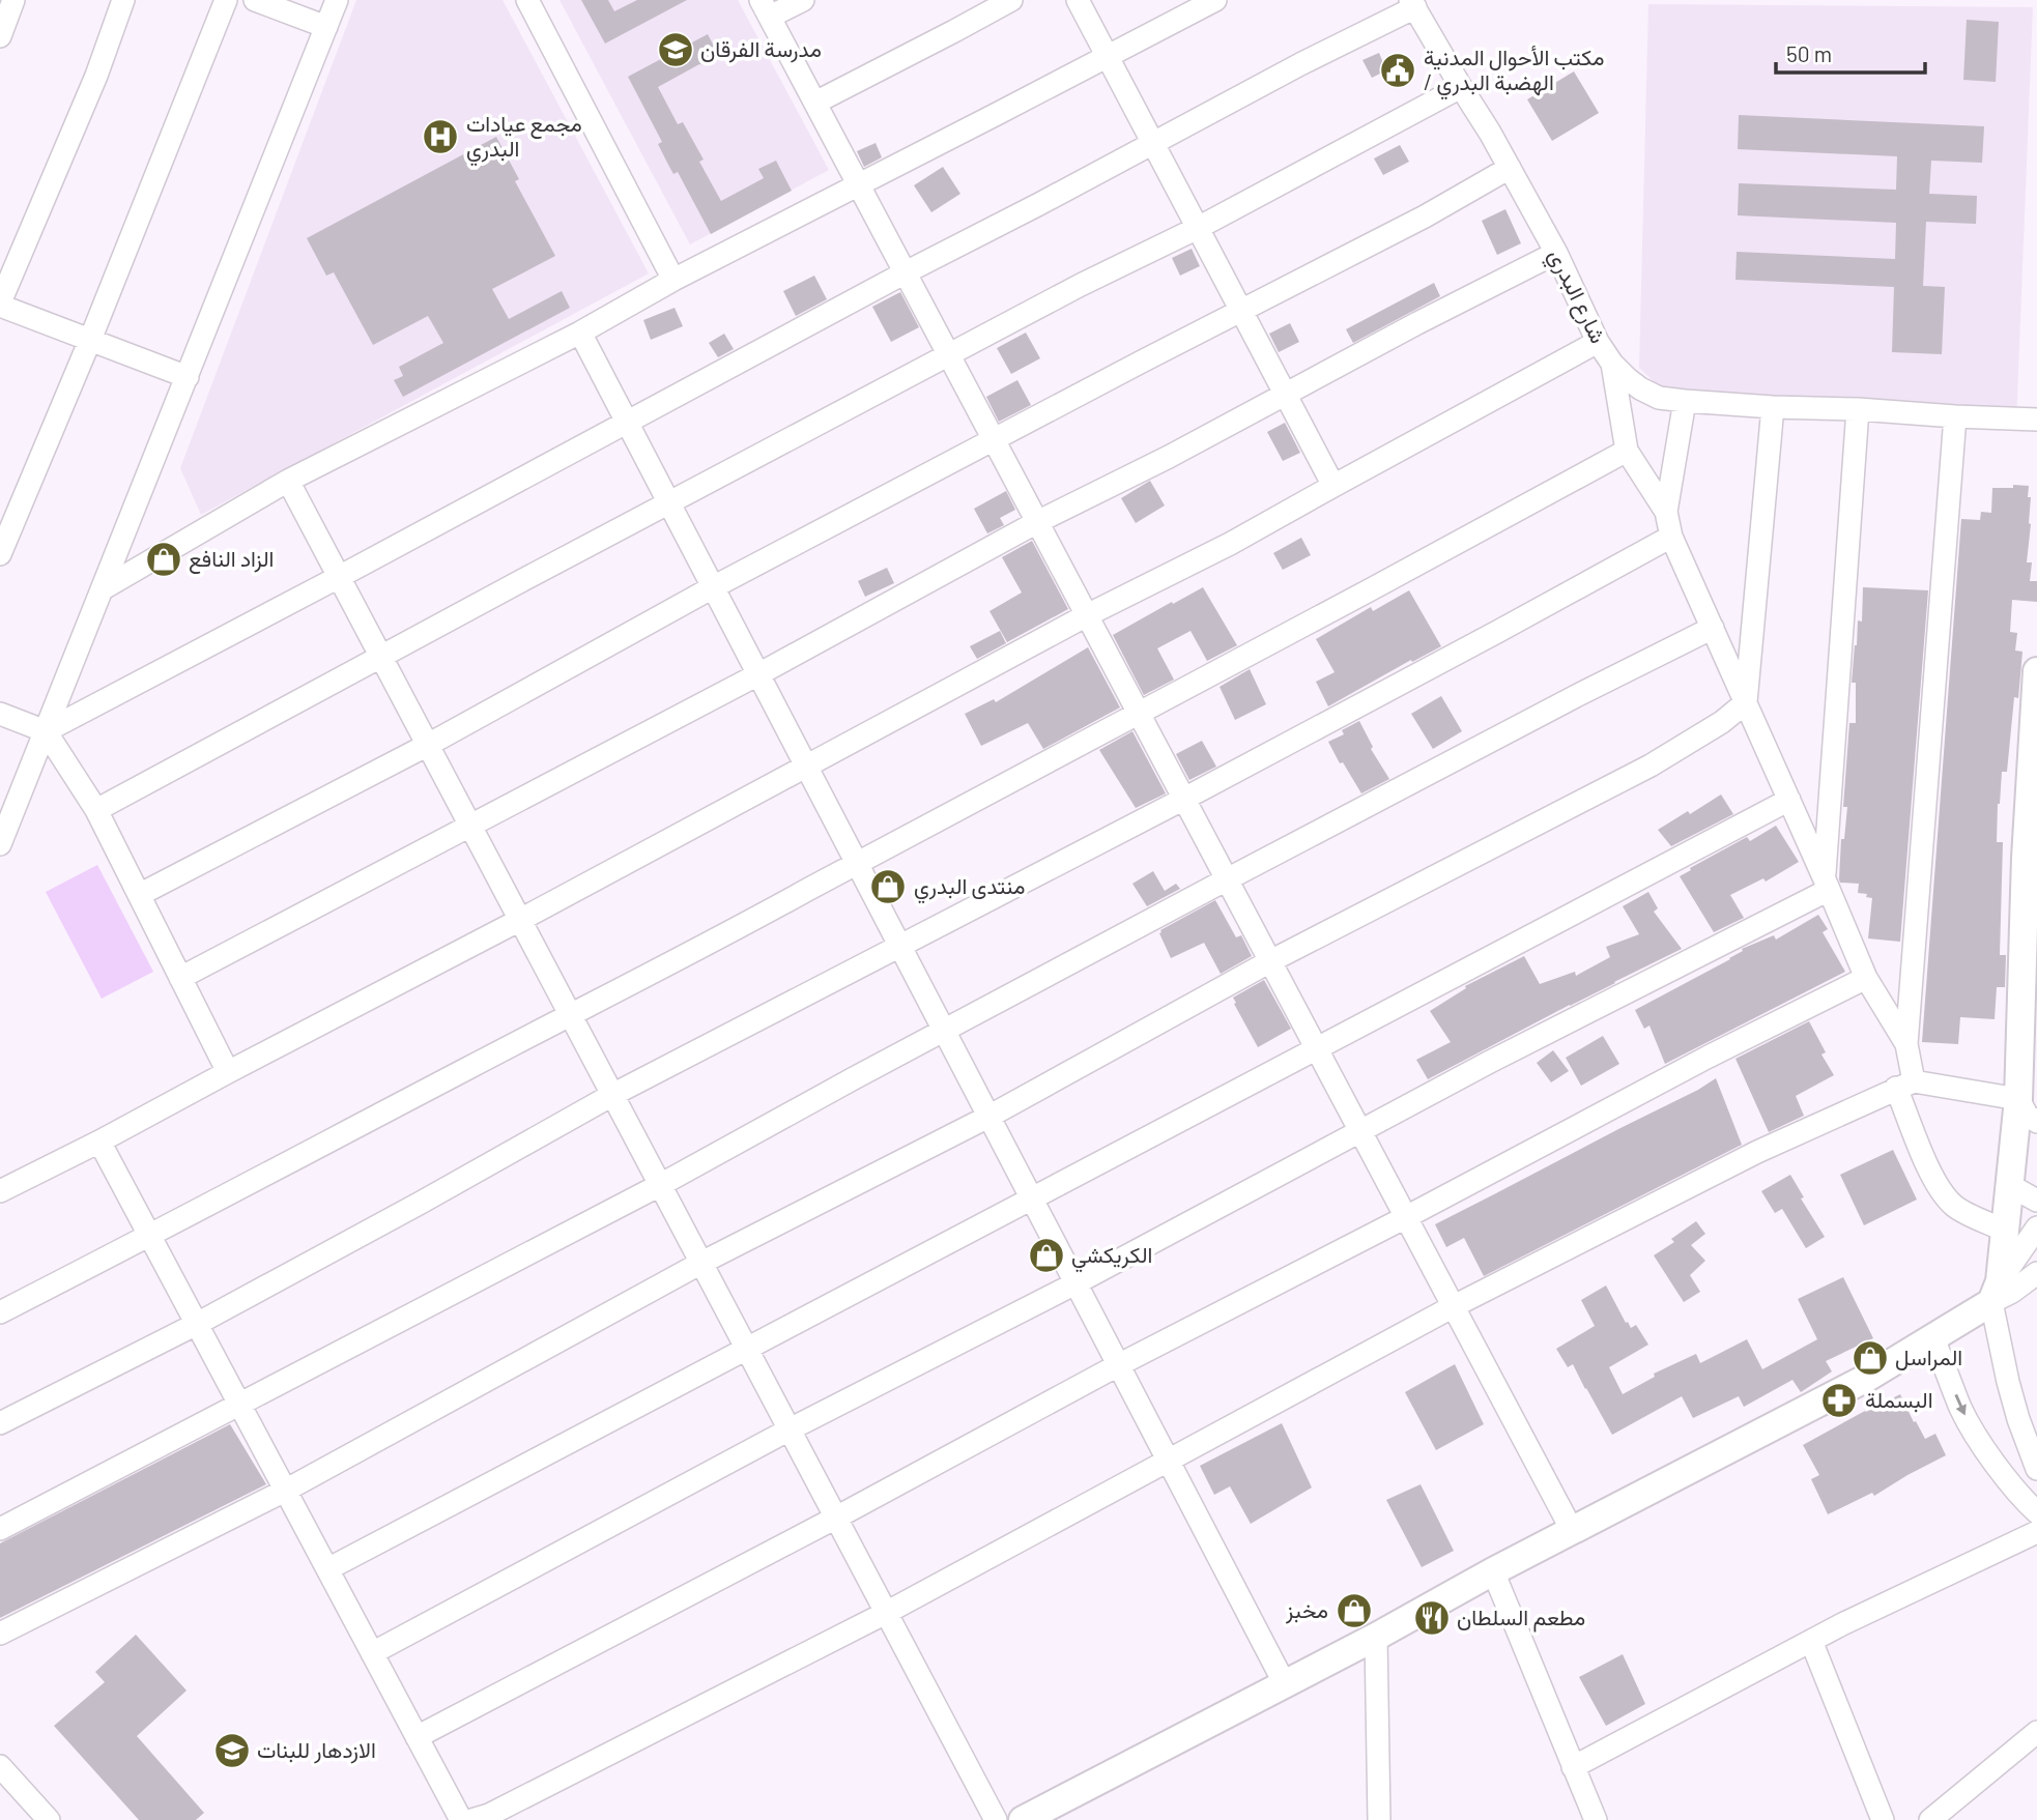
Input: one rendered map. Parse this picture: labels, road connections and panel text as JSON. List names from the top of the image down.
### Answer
{
  "streets": {
    "street": ["شارع البدري"]
  },
  "places": {
    "school or university": ["مدرسة الفرقان", "الازدهار للبنات"],
    "public building": ["مكتب الأحوال المدنية / الهضبة البدري"],
    "hospital": ["مجمع عيادات البدري"],
    "shop": [
      "الزاد النافع",
      "منتدى البدري",
      "الكريكشي",
      "المراسل",
      "مخبز"
    ],
    "pharmacy": ["البسملة"],
    "restaurant": ["مطعم السلطان"]
  },
  "scale_bar": "50 m"
}
